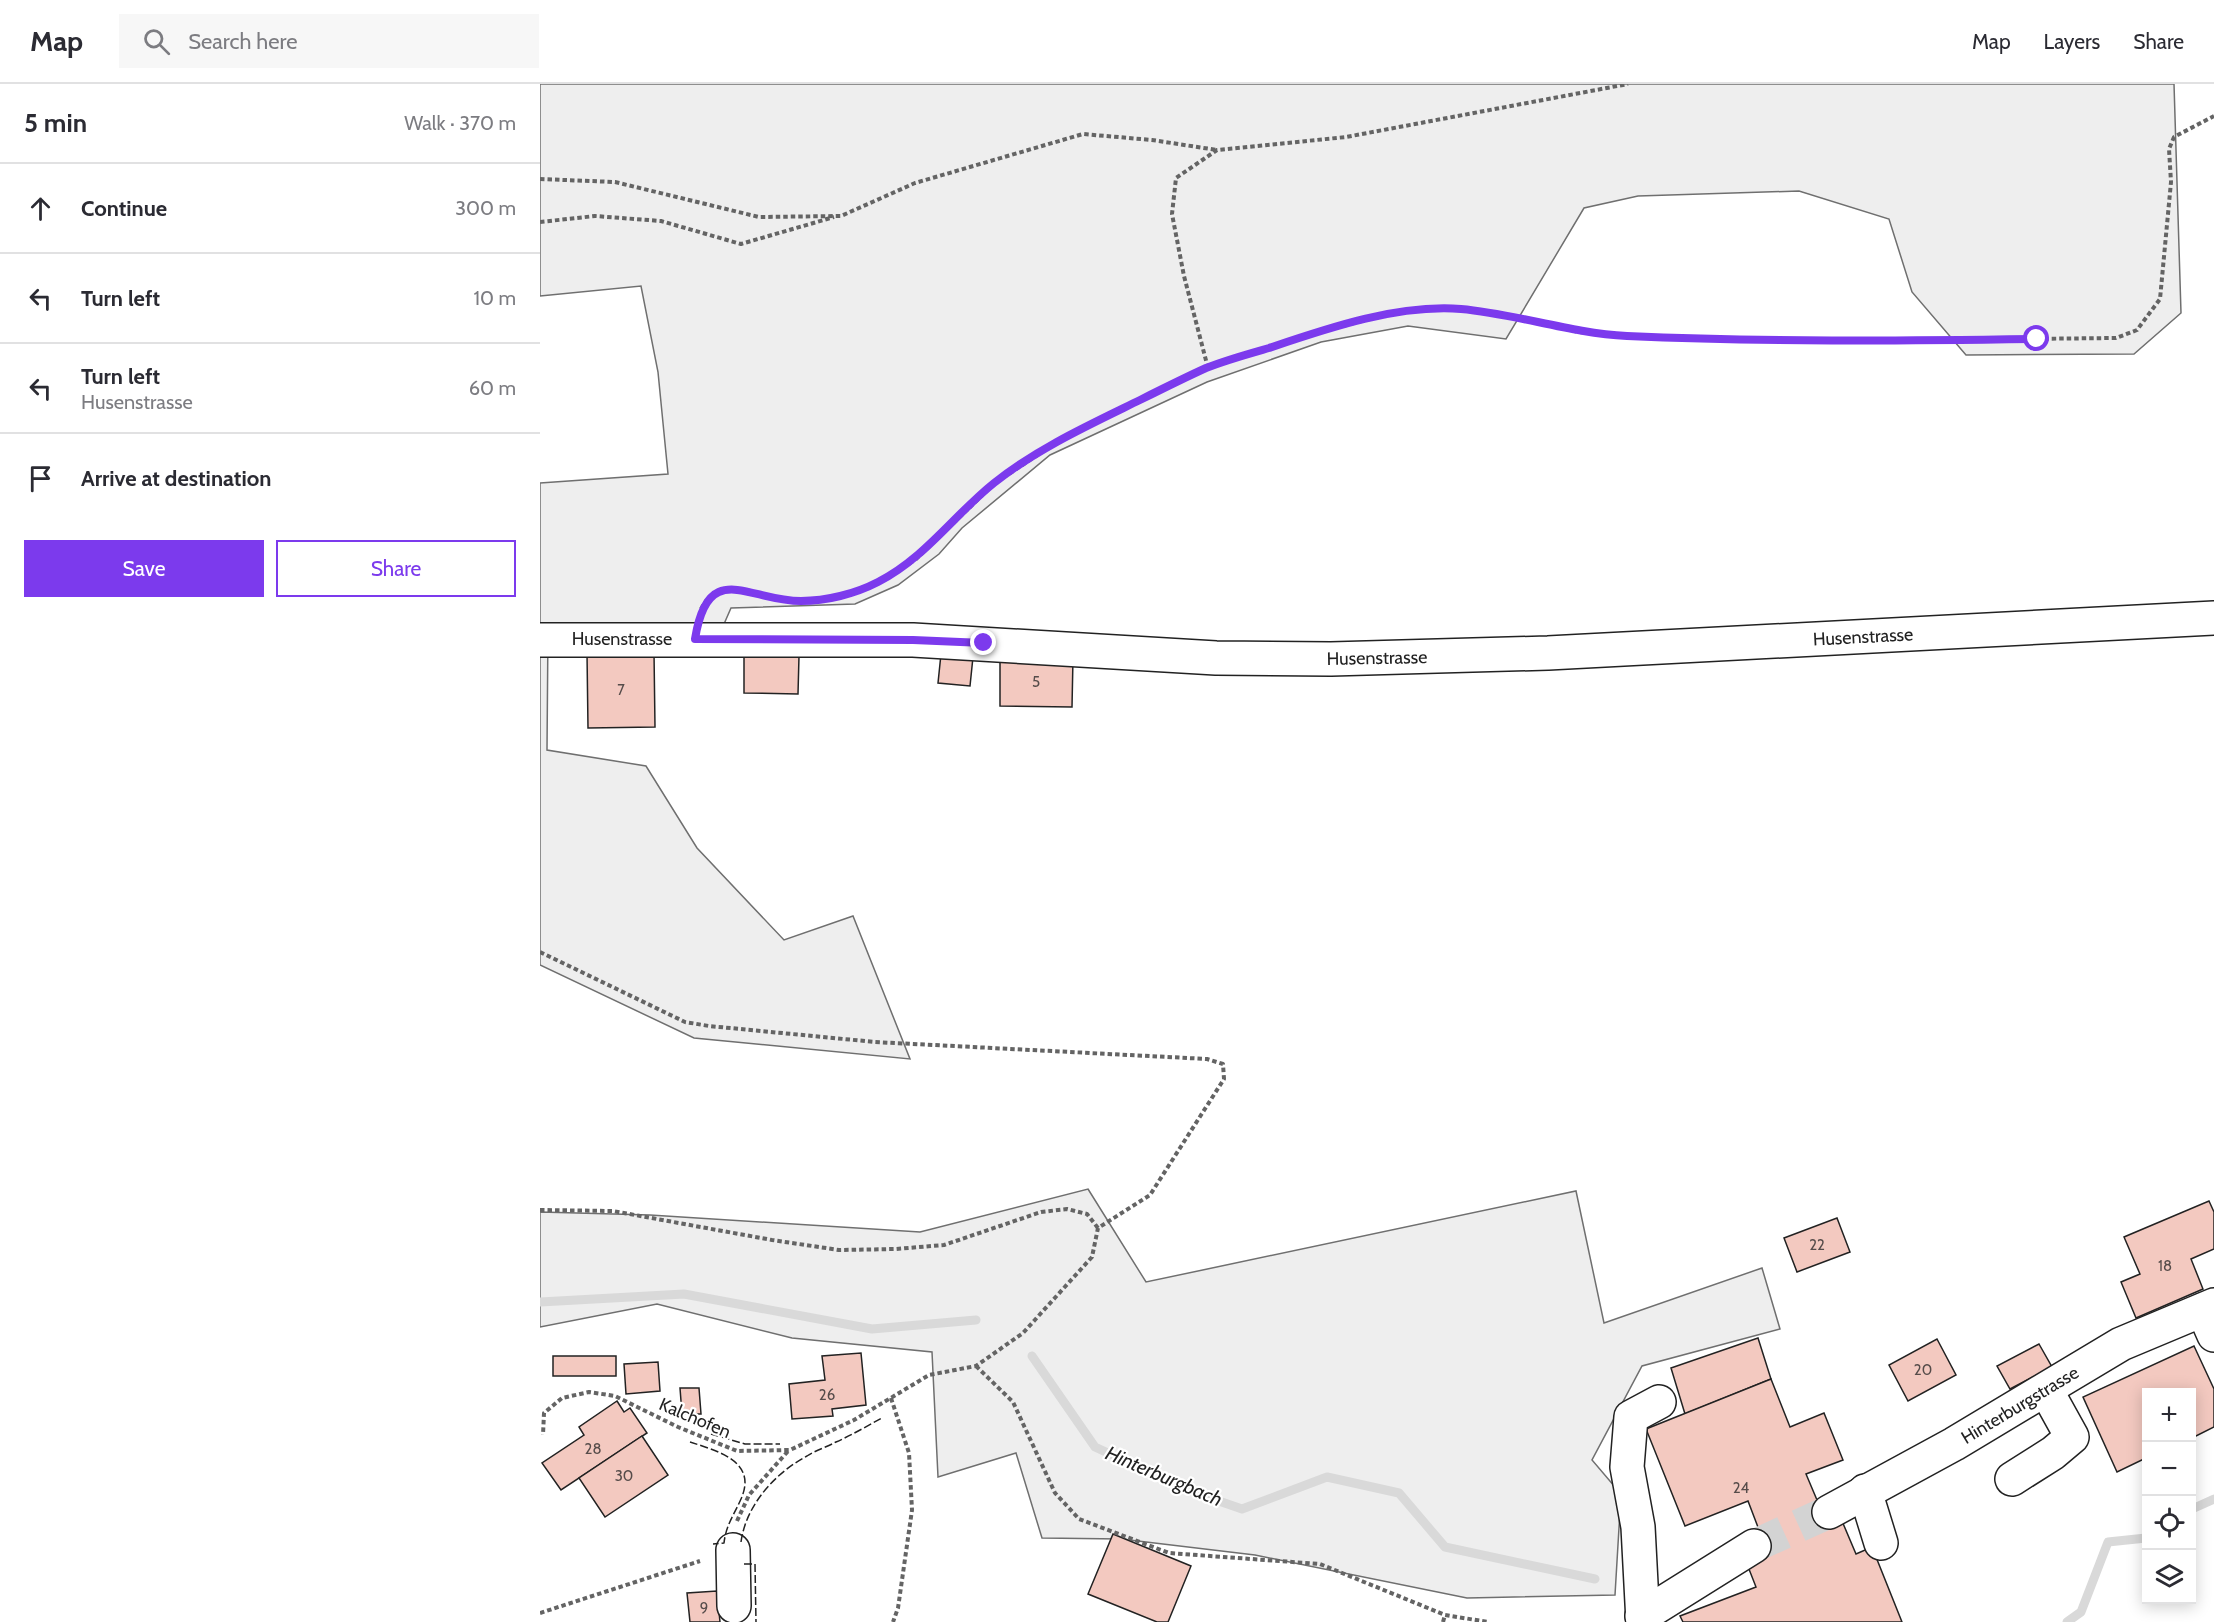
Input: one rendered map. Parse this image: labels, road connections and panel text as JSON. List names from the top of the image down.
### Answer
{
  "streets": {
    "street": ["Husenstrasse", "Hinterburgstrasse"],
    "path": ["Kalchofen"]
  },
  "water": ["Hinterburgbach"],
  "house_numbers": [
    "5",
    "7",
    "22",
    "18",
    "20",
    "26",
    "28",
    "30",
    "24",
    "9"
  ],
  "page": {
    "header": "Map",
    "search": "Search here",
    "nav": ["Map", "Layers", "Share"],
    "heading": ["5 min", "Walk · 370 m"],
    "list": [
      ["Continue", "300 m"],
      ["Turn left", "10 m"],
      ["Turn left", "Husenstrasse", "60 m"],
      "Arrive at destination"
    ],
    "buttons": ["Save", "Share"],
    "map_buttons": ["+", "−"]
  }
}
